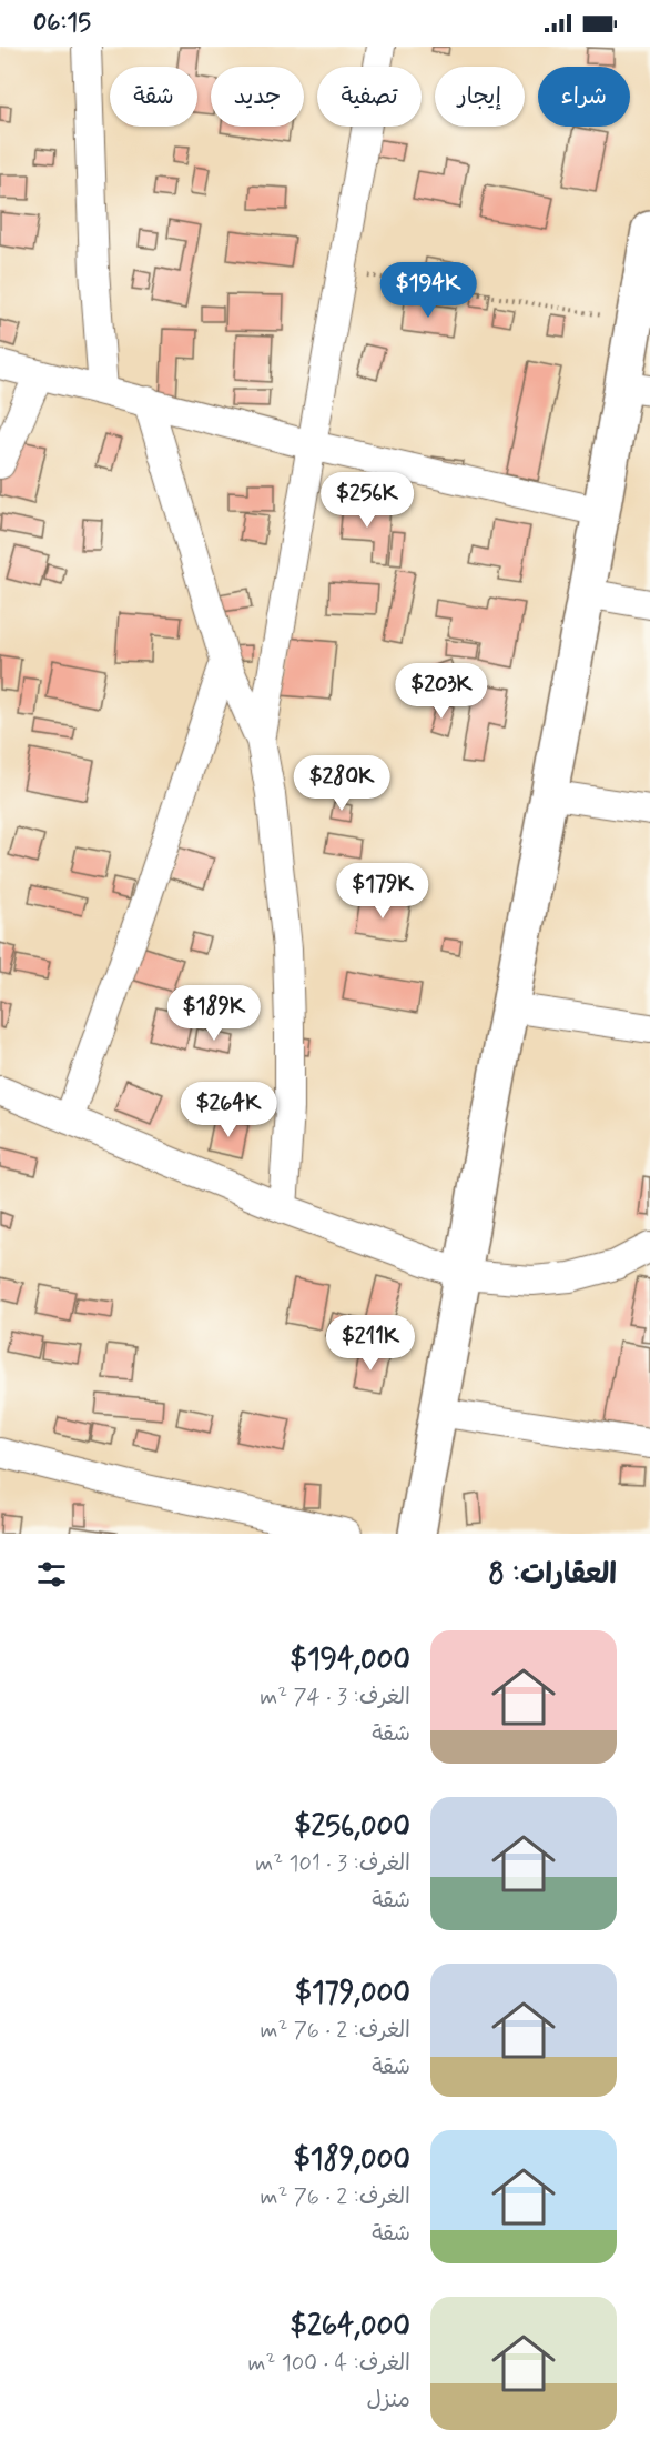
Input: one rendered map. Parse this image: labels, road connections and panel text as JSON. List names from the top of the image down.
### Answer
{
  "page": {
    "status": "06:15",
    "chip": [
      "شراء",
      "إيجار",
      "تصفية",
      "جديد",
      "شقة"
    ],
    "price": [
      "$194K",
      "$256K",
      "$203K",
      "$280K",
      "$179K",
      "$189K",
      "$264K",
      "$211K"
    ],
    "heading": "العقارات: 8",
    "list": [
      {
        "name": "$194,000",
        "note": "الغرف: 3 · 74 m² · شقة"
      },
      {
        "name": "$256,000",
        "note": "الغرف: 3 · 101 m² · شقة"
      },
      {
        "name": "$179,000",
        "note": "الغرف: 2 · 76 m² · شقة"
      },
      {
        "name": "$189,000",
        "note": "الغرف: 2 · 76 m² · شقة"
      },
      {
        "name": "$264,000",
        "note": "الغرف: 4 · 100 m² · منزل"
      }
    ]
  }
}
